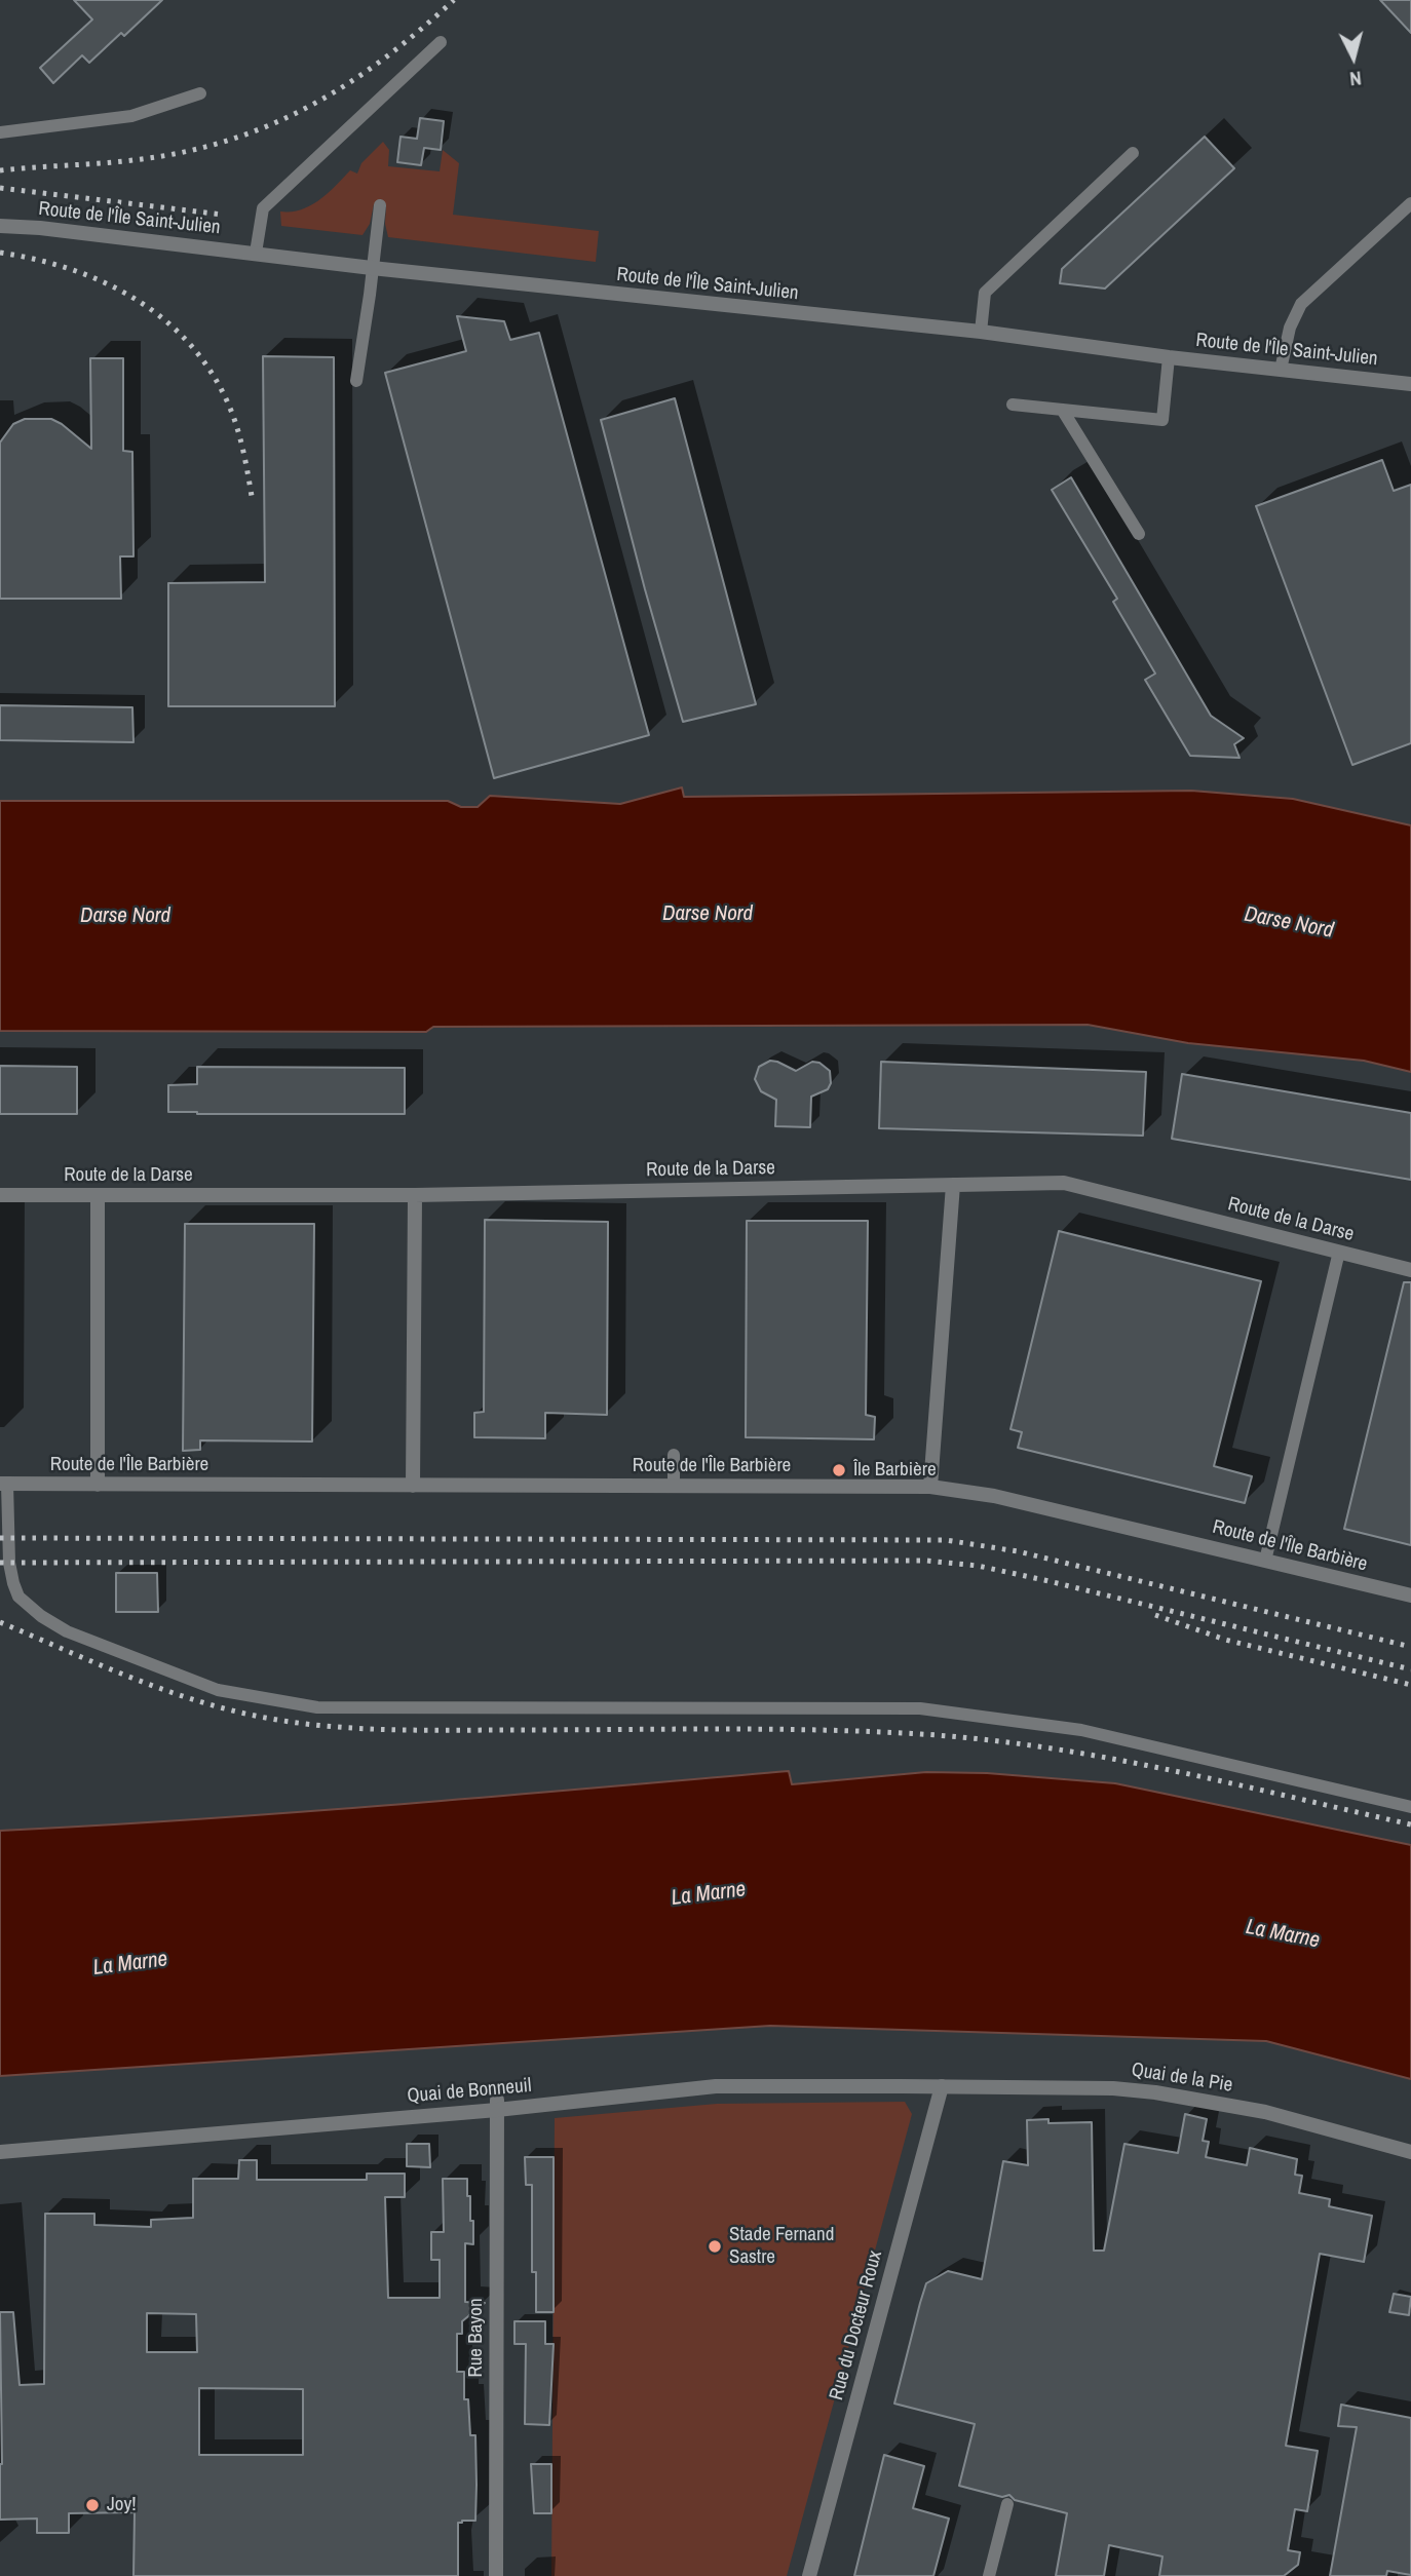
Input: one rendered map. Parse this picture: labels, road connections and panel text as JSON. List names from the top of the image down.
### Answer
{
  "streets": {
    "street": [
      "Route de l'Île Saint-Julien",
      "Route de la Darse",
      "Route de l'Île Barbière",
      "Quai de la Pie",
      "Quai de Bonneuil",
      "Rue du Docteur Roux",
      "Rue Bayon"
    ]
  },
  "crossings": [
    ["Quai de la Pie", "Quai de Bonneuil"],
    ["Quai de la Pie", "Rue du Docteur Roux"],
    ["Quai de Bonneuil", "Rue du Docteur Roux"],
    ["Quai de Bonneuil", "Rue Bayon"]
  ],
  "water": ["Darse Nord", "La Marne"],
  "places": ["Île Barbière", "Stade Fernand Sastre", "Joy!"],
  "north": "bottom"
}
